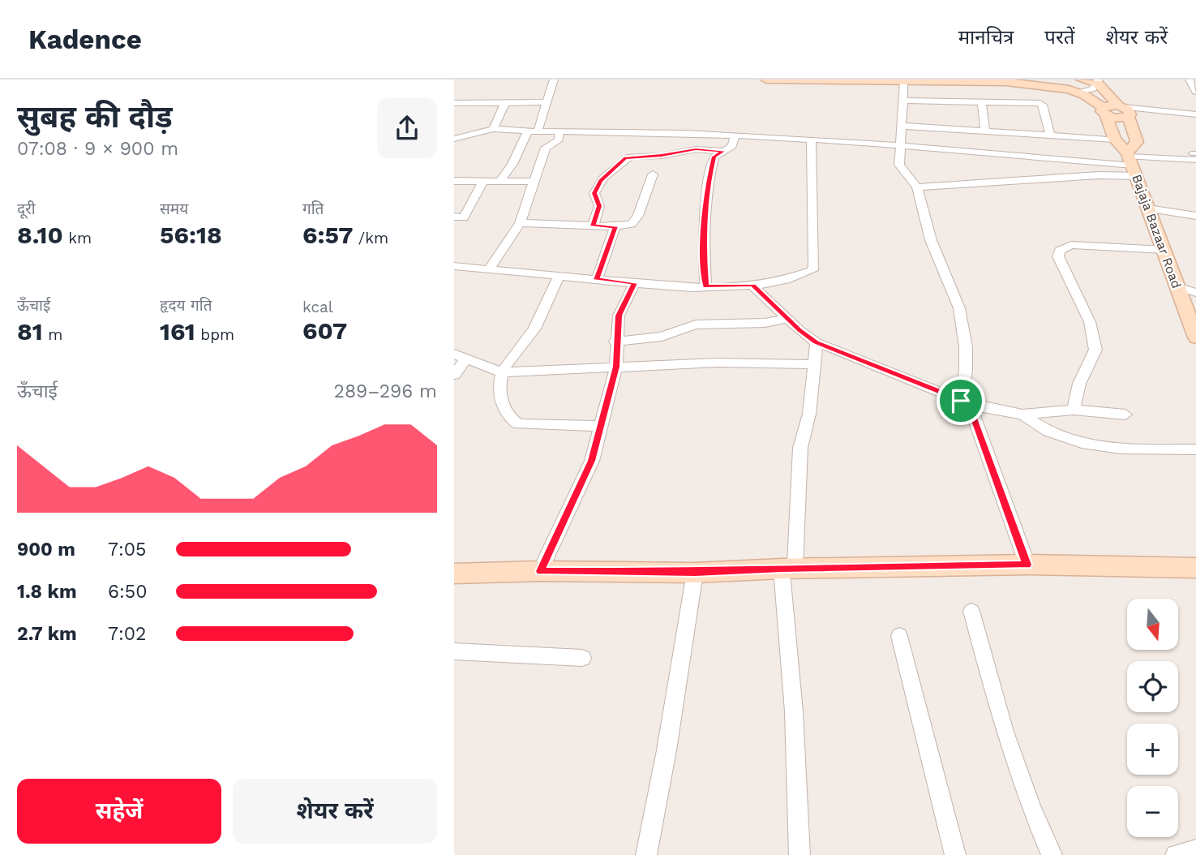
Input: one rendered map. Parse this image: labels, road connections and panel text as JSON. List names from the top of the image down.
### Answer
{
  "streets": {
    "street": ["Bajaja Bazaar Road"]
  },
  "north": "bottom",
  "page": {
    "header": "Kadence",
    "nav": ["मानचित्र", "परतें", "शेयर करें"],
    "heading": ["सुबह की दौड़", "07:08 · 9 × 900 m"],
    "stats": [
      ["दूरी", "8.10 km"],
      ["समय", "56:18"],
      ["गति", "6:57 /km"],
      ["ऊँचाई", "81 m"],
      ["हृदय गति", "161 bpm"],
      ["kcal", "607"]
    ],
    "chart": ["ऊँचाई", "289–296 m"],
    "list": [
      {
        "name": "900 m",
        "note": "7:05"
      },
      {
        "name": "1.8 km",
        "note": "6:50"
      },
      {
        "name": "2.7 km",
        "note": "7:02"
      }
    ],
    "map_buttons": ["+", "−"],
    "buttons": ["सहेजें", "शेयर करें"]
  }
}
